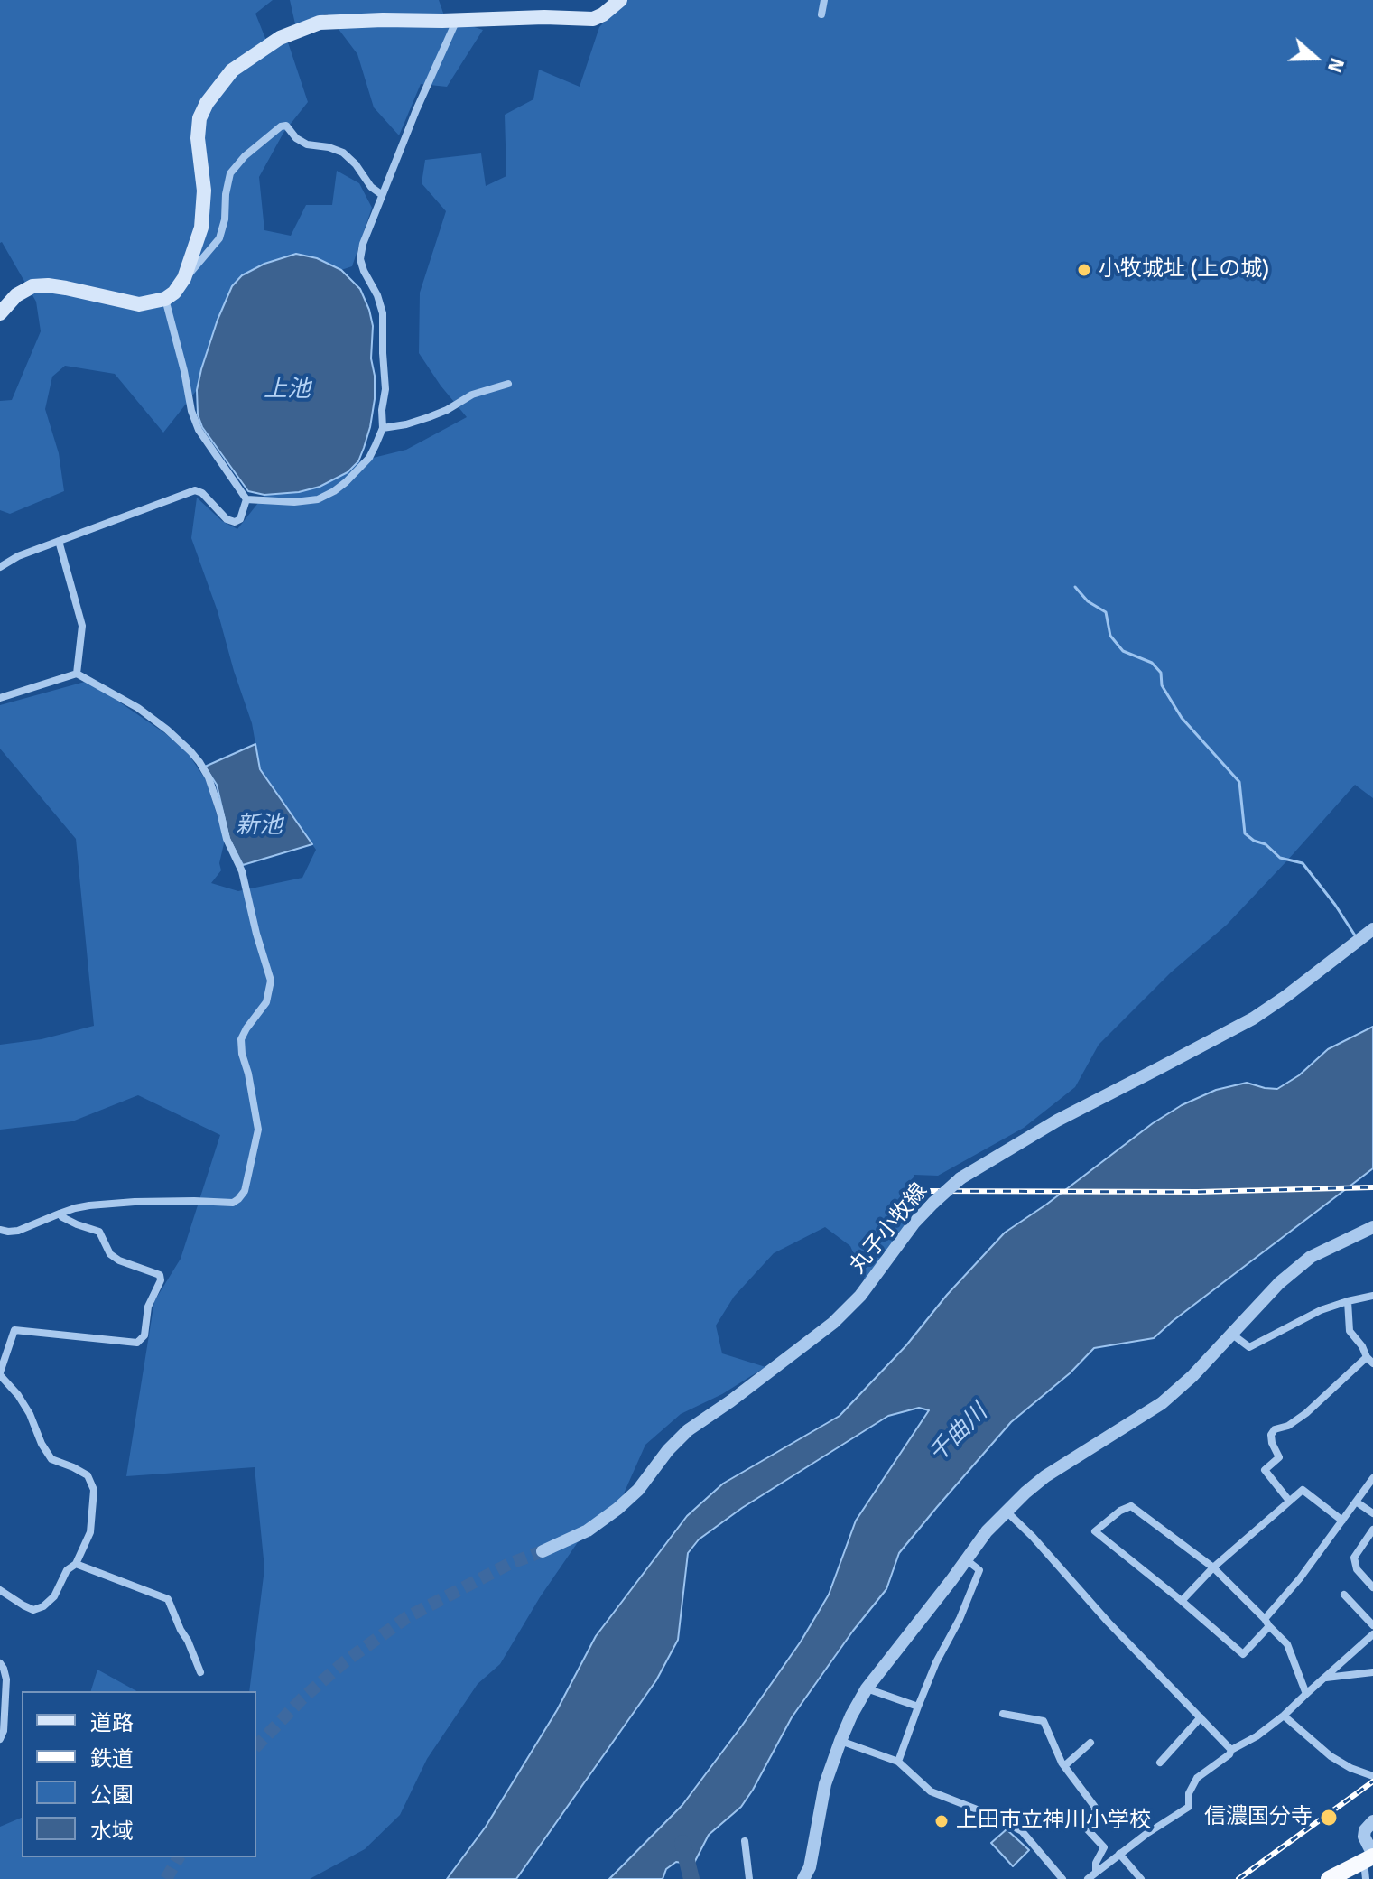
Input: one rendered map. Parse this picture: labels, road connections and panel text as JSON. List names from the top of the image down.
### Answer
{
  "streets": {
    "street": ["丸子小牧線"]
  },
  "water": ["上池", "新池", "千曲川"],
  "places": ["小牧城址 (上の城)", "信濃国分寺", "上田市立神川小学校"],
  "legend": [
    "道路",
    "鉄道",
    "公園",
    "水域"
  ],
  "north": "right"
}
